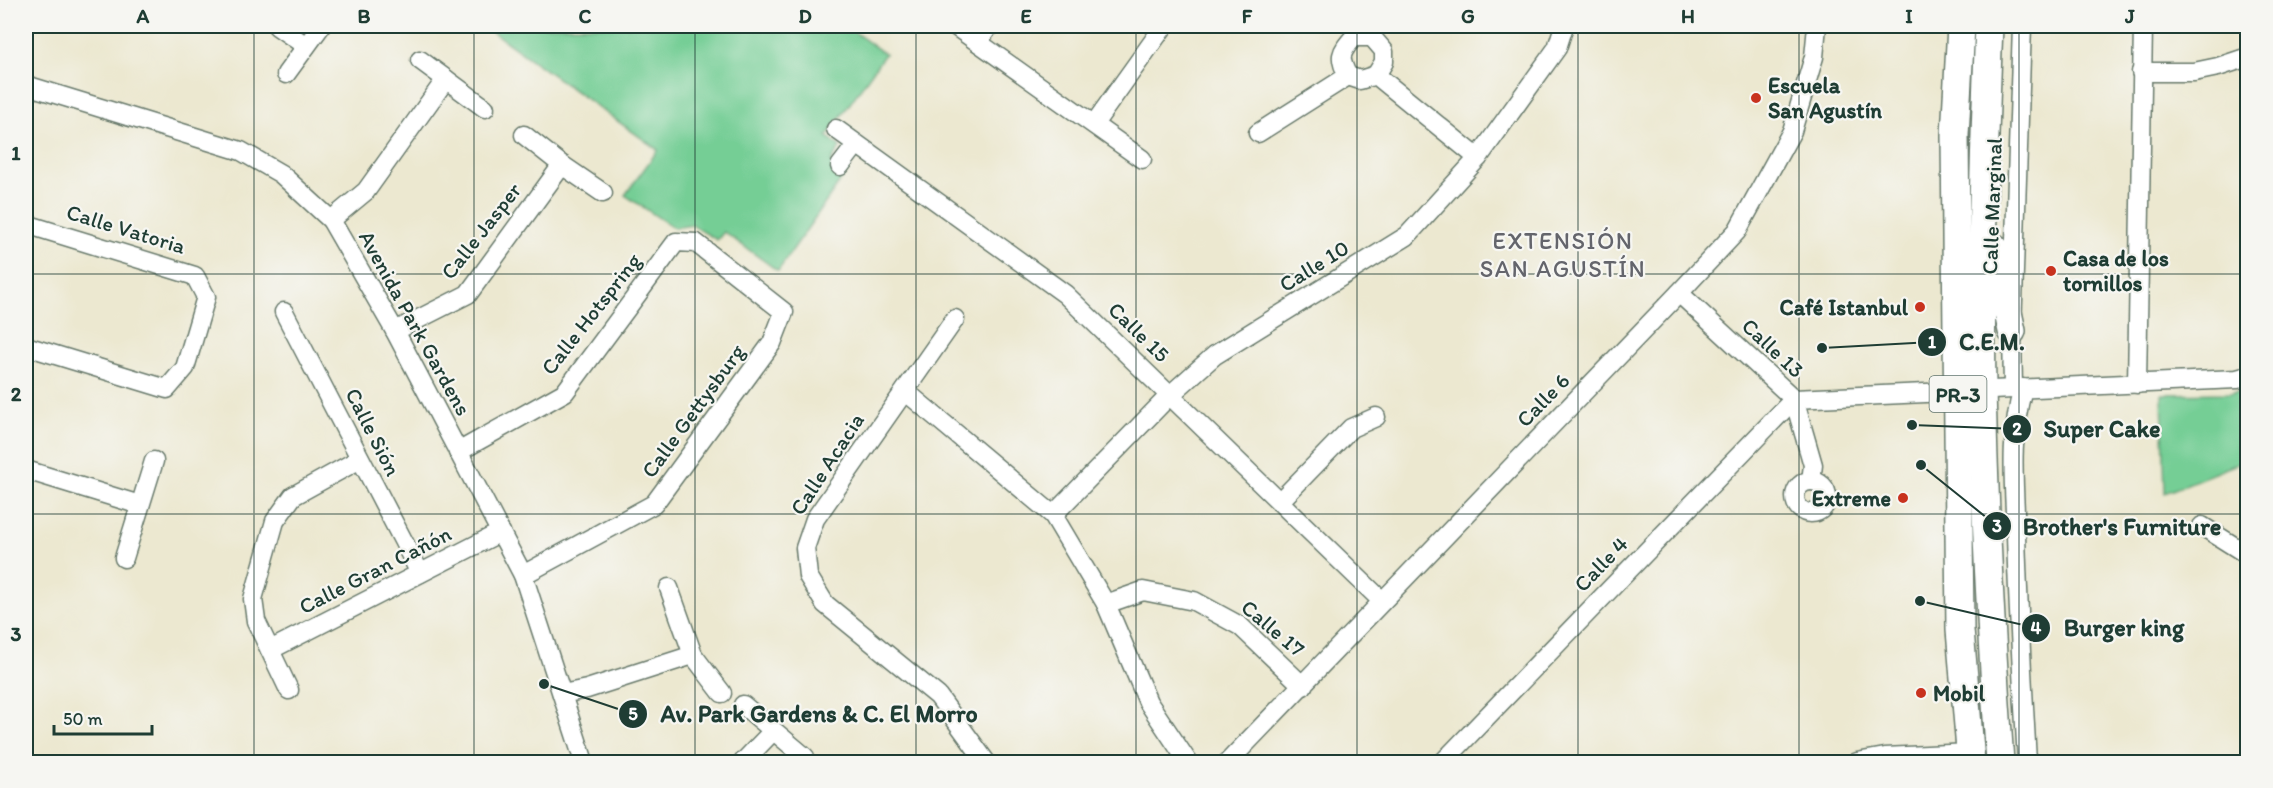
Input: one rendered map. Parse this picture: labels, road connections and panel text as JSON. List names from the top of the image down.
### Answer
{
  "streets": {
    "highway": ["PR-3"],
    "street": [
      "Calle Marginal",
      "Calle Vatoria",
      "Calle Jasper",
      "Calle 10",
      "Calle Hotspring",
      "Avenida Park Gardens",
      "Calle 15",
      "Calle 13",
      "Calle 6",
      "Calle Gettysburg",
      "Calle Sión",
      "Calle Acacia",
      "Calle 4",
      "Calle Gran Cañón",
      "Calle 17"
    ]
  },
  "crossings": [
    ["Calle Marginal", "Calle 13"],
    ["Calle Jasper", "Avenida Park Gardens"],
    ["Calle 10", "Calle 15"],
    ["Calle Hotspring", "Avenida Park Gardens"],
    ["Calle Hotspring", "Calle Gettysburg"],
    ["Avenida Park Gardens", "Calle Gettysburg"],
    ["Avenida Park Gardens", "Calle Gran Cañón"],
    ["Calle 15", "Calle 6"],
    ["Calle 13", "PR-3"],
    ["Calle 13", "Calle 6"],
    ["Calle 13", "Calle 4"],
    ["Calle 6", "Calle 17"],
    ["Calle Sión", "Calle Gran Cañón"]
  ],
  "districts": ["EXTENSIÓN SAN AGUSTÍN"],
  "places": [
    "Escuela San Agustín",
    "Casa de los tornillos",
    "Café Istanbul",
    "C.E.M.",
    "Super Cake",
    "Brother's Furniture",
    "Extreme",
    "Burger king",
    "Av. Park Gardens & C. El Morro",
    "Mobil"
  ],
  "scale_bar": "50 m",
  "grid": {
    "columns": [
      "A",
      "B",
      "C",
      "D",
      "E",
      "F",
      "G",
      "H",
      "I",
      "J"
    ],
    "rows": ["1", "2", "3"]
  }
}
